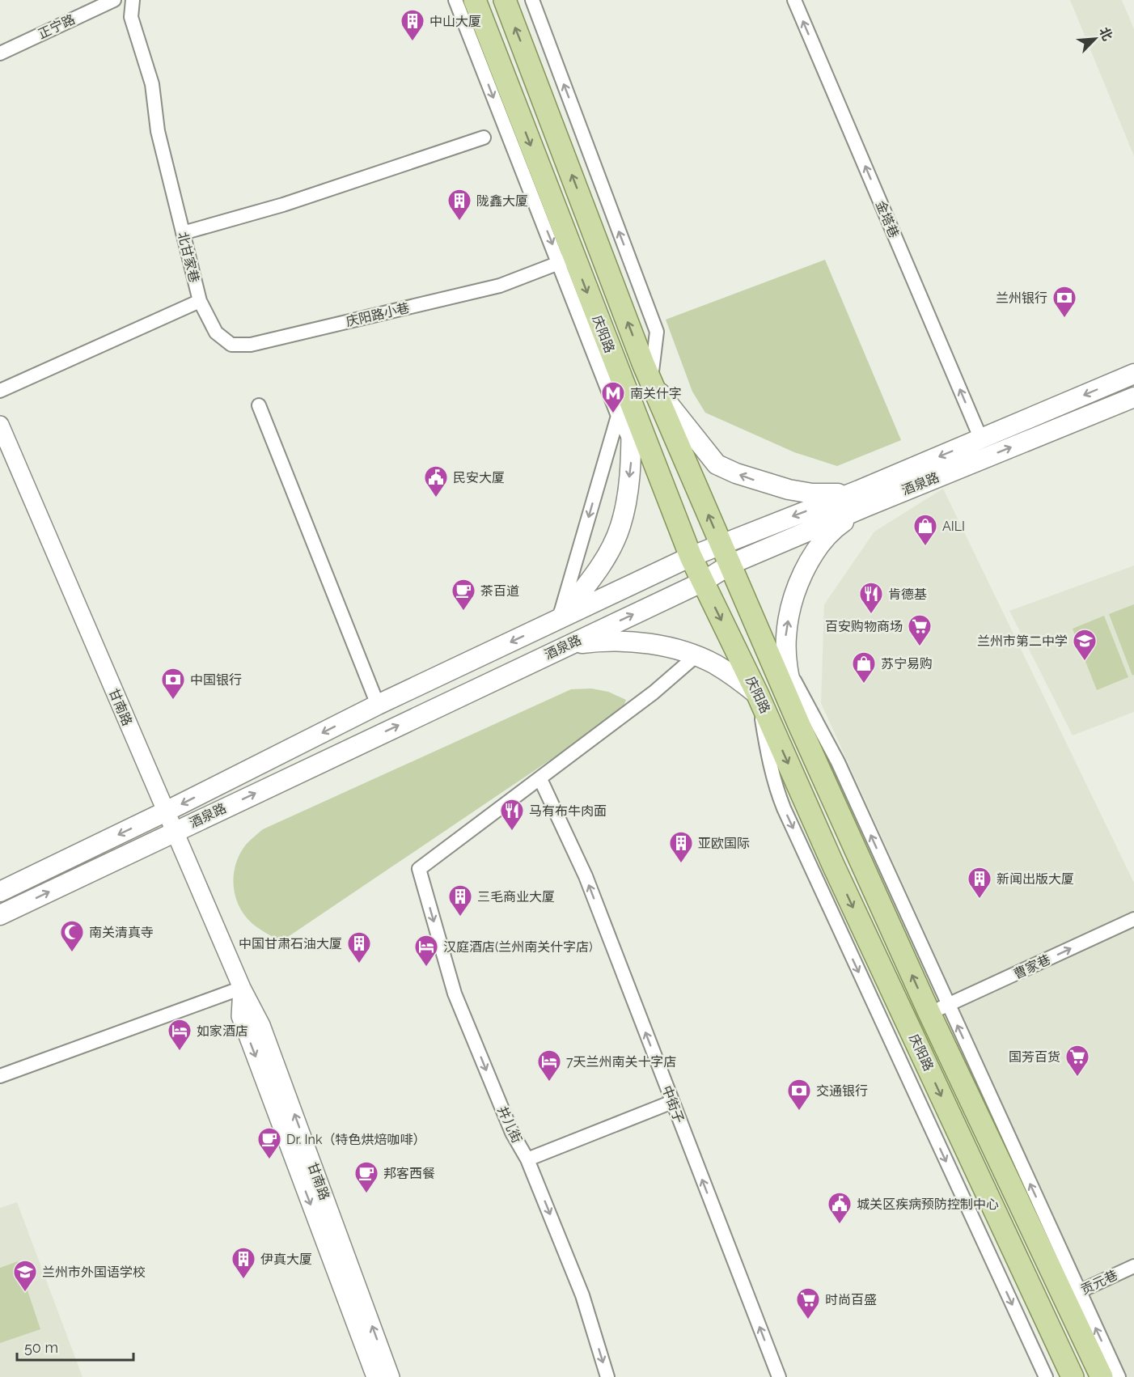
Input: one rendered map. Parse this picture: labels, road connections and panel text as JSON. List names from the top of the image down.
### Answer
{
  "streets": {
    "main road": ["庆阳路", "酒泉路"],
    "street": [
      "正宁路",
      "金塔巷",
      "北甘家巷",
      "庆阳路小巷",
      "甘南路",
      "曹家巷",
      "中街子",
      "井儿街",
      "贡元巷"
    ]
  },
  "crossings": [
    ["金塔巷", "酒泉路"],
    ["北甘家巷", "庆阳路小巷"],
    ["庆阳路小巷", "庆阳路"],
    ["庆阳路", "酒泉路"],
    ["庆阳路", "曹家巷"],
    ["庆阳路", "贡元巷"],
    ["酒泉路", "甘南路"],
    ["中街子", "井儿街"]
  ],
  "one_way": [
    "金塔巷",
    "曹家巷",
    "中街子",
    "井儿街"
  ],
  "places": {
    "building": [
      "中山大厦",
      "陇鑫大厦",
      "亚欧国际",
      "新闻出版大厦",
      "三毛商业大厦",
      "中国甘肃石油大厦",
      "伊真大厦"
    ],
    "bank": ["兰州银行", "中国银行", "交通银行"],
    "metro station": ["南关什字"],
    "public building": ["民安大厦", "城关区疾病预防控制中心"],
    "shop": ["AILI", "苏宁易购"],
    "cafe": ["茶百道", "Dr. Ink（特色烘焙咖啡）", "邦客西餐"],
    "restaurant": ["肯德基", "马有布牛肉面"],
    "supermarket": ["百安购物商场", "国芳百货", "时尚百盛"],
    "school or university": ["兰州市第二中学", "兰州市外国语学校"],
    "mosque": ["南关清真寺"],
    "hotel": ["汉庭酒店(兰州南关什字店)", "如家酒店", "7天兰州南关十字店"]
  },
  "scale_bar": "50 m",
  "north": "top right"
}
